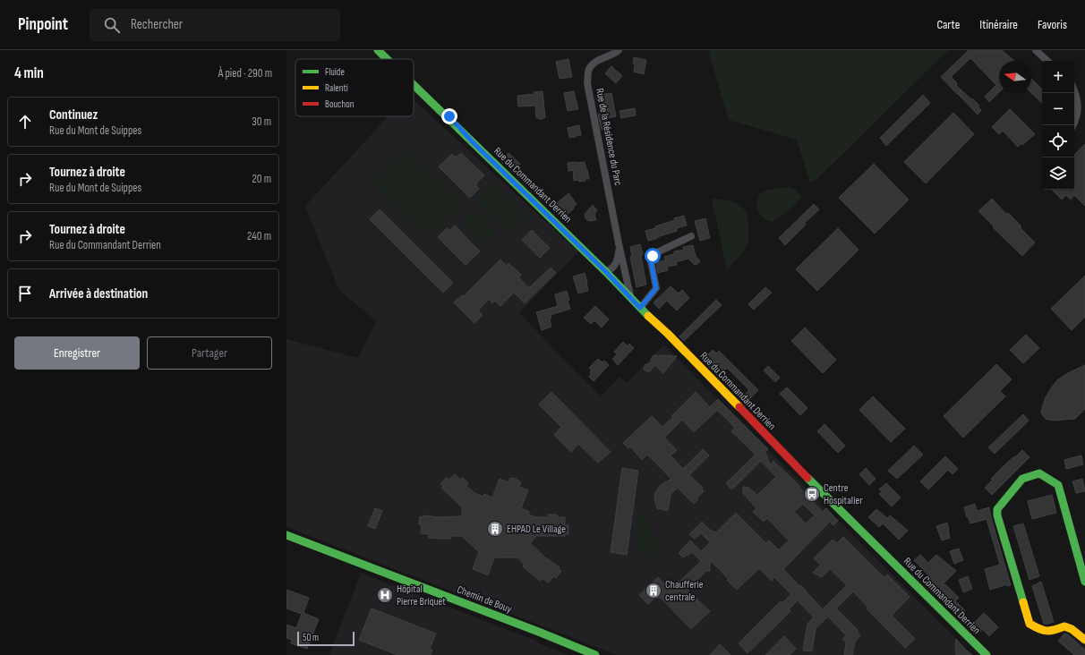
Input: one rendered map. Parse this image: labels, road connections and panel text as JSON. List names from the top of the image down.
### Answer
{
  "streets": {
    "main road": ["Rue du Commandant Derrien", "Chemin de Bouy"],
    "street": ["Rue de la Résidence du Parc"]
  },
  "crossings": [
    ["Rue de la Résidence du Parc", "Rue du Commandant Derrien"]
  ],
  "places": {
    "bus stop": ["Centre Hospitalier"],
    "building": ["EHPAD Le Village", "Chaufferie centrale"],
    "hospital": ["Hôpital Pierre Briquet"]
  },
  "legend": ["Fluide", "Ralenti", "Bouchon"],
  "scale_bar": "50 m",
  "north": "left",
  "page": {
    "header": "Pinpoint",
    "search": "Rechercher",
    "nav": ["Carte", "Itinéraire", "Favoris"],
    "heading": ["4 min", "À pied · 290 m"],
    "map_buttons": ["+", "−"],
    "list": [
      ["Continuez", "Rue du Mont de Suippes", "30 m"],
      ["Tournez à droite", "Rue du Mont de Suippes", "20 m"],
      ["Tournez à droite", "Rue du Commandant Derrien", "240 m"],
      "Arrivée à destination"
    ],
    "buttons": ["Enregistrer", "Partager"],
    "scale": "50 m"
  }
}
